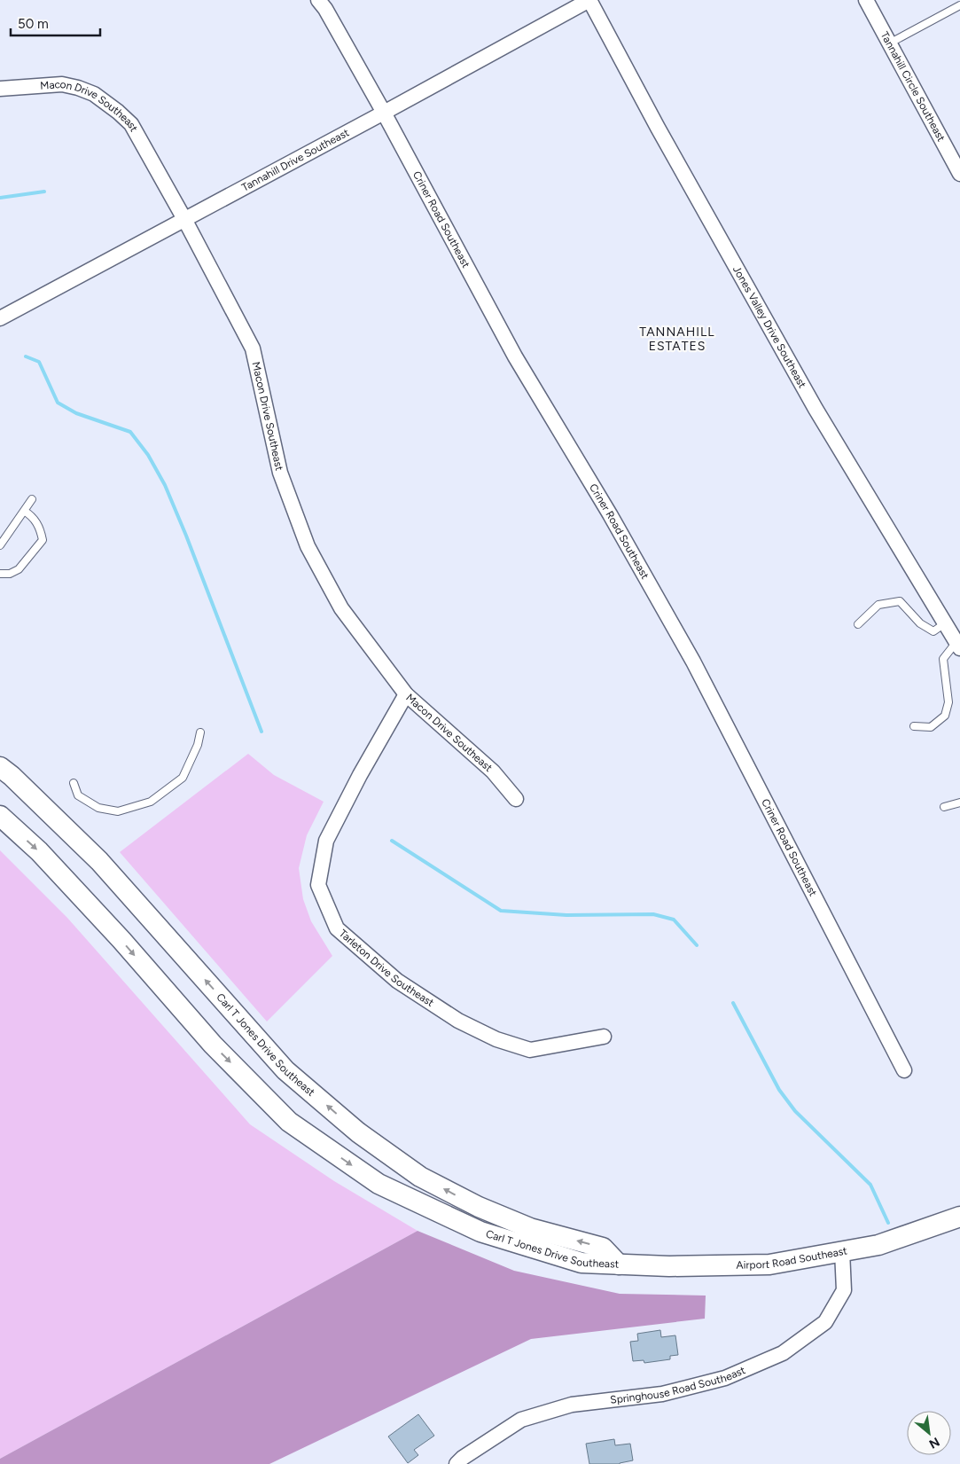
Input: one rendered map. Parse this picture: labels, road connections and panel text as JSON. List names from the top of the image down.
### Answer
{
  "streets": {
    "main road": ["Carl T Jones Drive Southeast", "Airport Road Southeast"],
    "street": [
      "Tannahill Circle Southeast",
      "Macon Drive Southeast",
      "Tannahill Drive Southeast",
      "Criner Road Southeast",
      "Jones Valley Drive Southeast",
      "Tarleton Drive Southeast",
      "Springhouse Road Southeast"
    ]
  },
  "crossings": [
    ["Macon Drive Southeast", "Tannahill Drive Southeast"],
    ["Macon Drive Southeast", "Tarleton Drive Southeast"],
    ["Tannahill Drive Southeast", "Criner Road Southeast"],
    ["Tannahill Drive Southeast", "Jones Valley Drive Southeast"],
    ["Carl T Jones Drive Southeast", "Airport Road Southeast"],
    ["Airport Road Southeast", "Springhouse Road Southeast"]
  ],
  "districts": ["TANNAHILL ESTATES"],
  "scale_bar": "50 m",
  "north": "bottom right"
}
